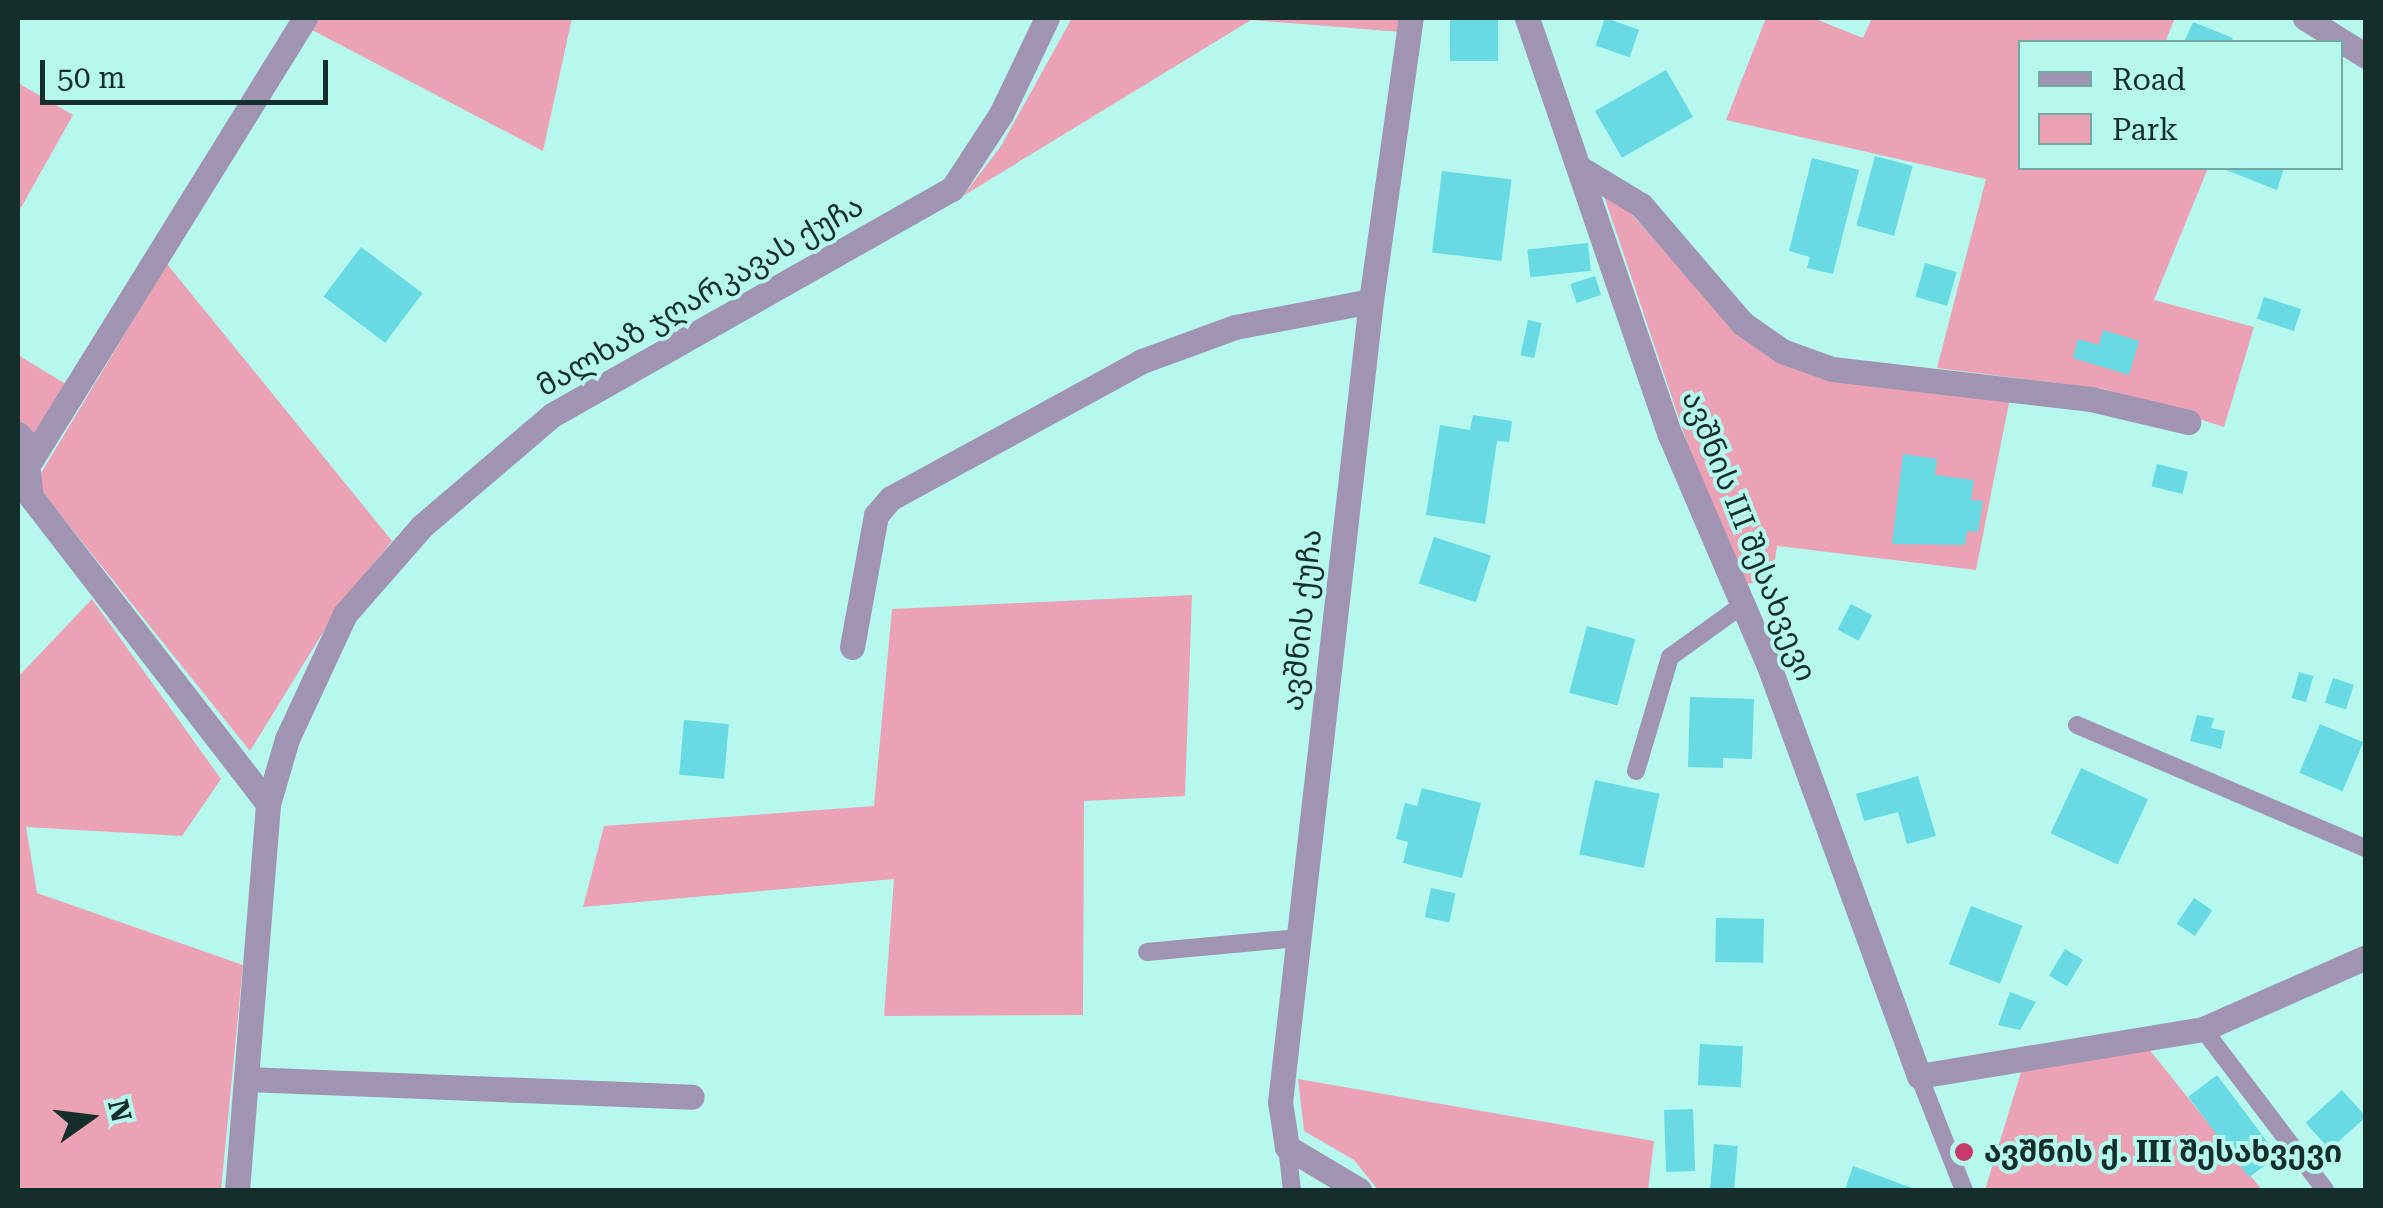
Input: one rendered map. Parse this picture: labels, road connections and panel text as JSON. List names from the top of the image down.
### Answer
{
  "streets": {
    "street": ["მალხაზ ჯღარკავას ქუჩა", "ავშნის III შესახვევი", "ავშნის ქუჩა"]
  },
  "places": ["ავშნის ქ. III შესახვევი"],
  "legend": ["Road", "Park"],
  "scale_bar": "50 m",
  "north": "right"
}
